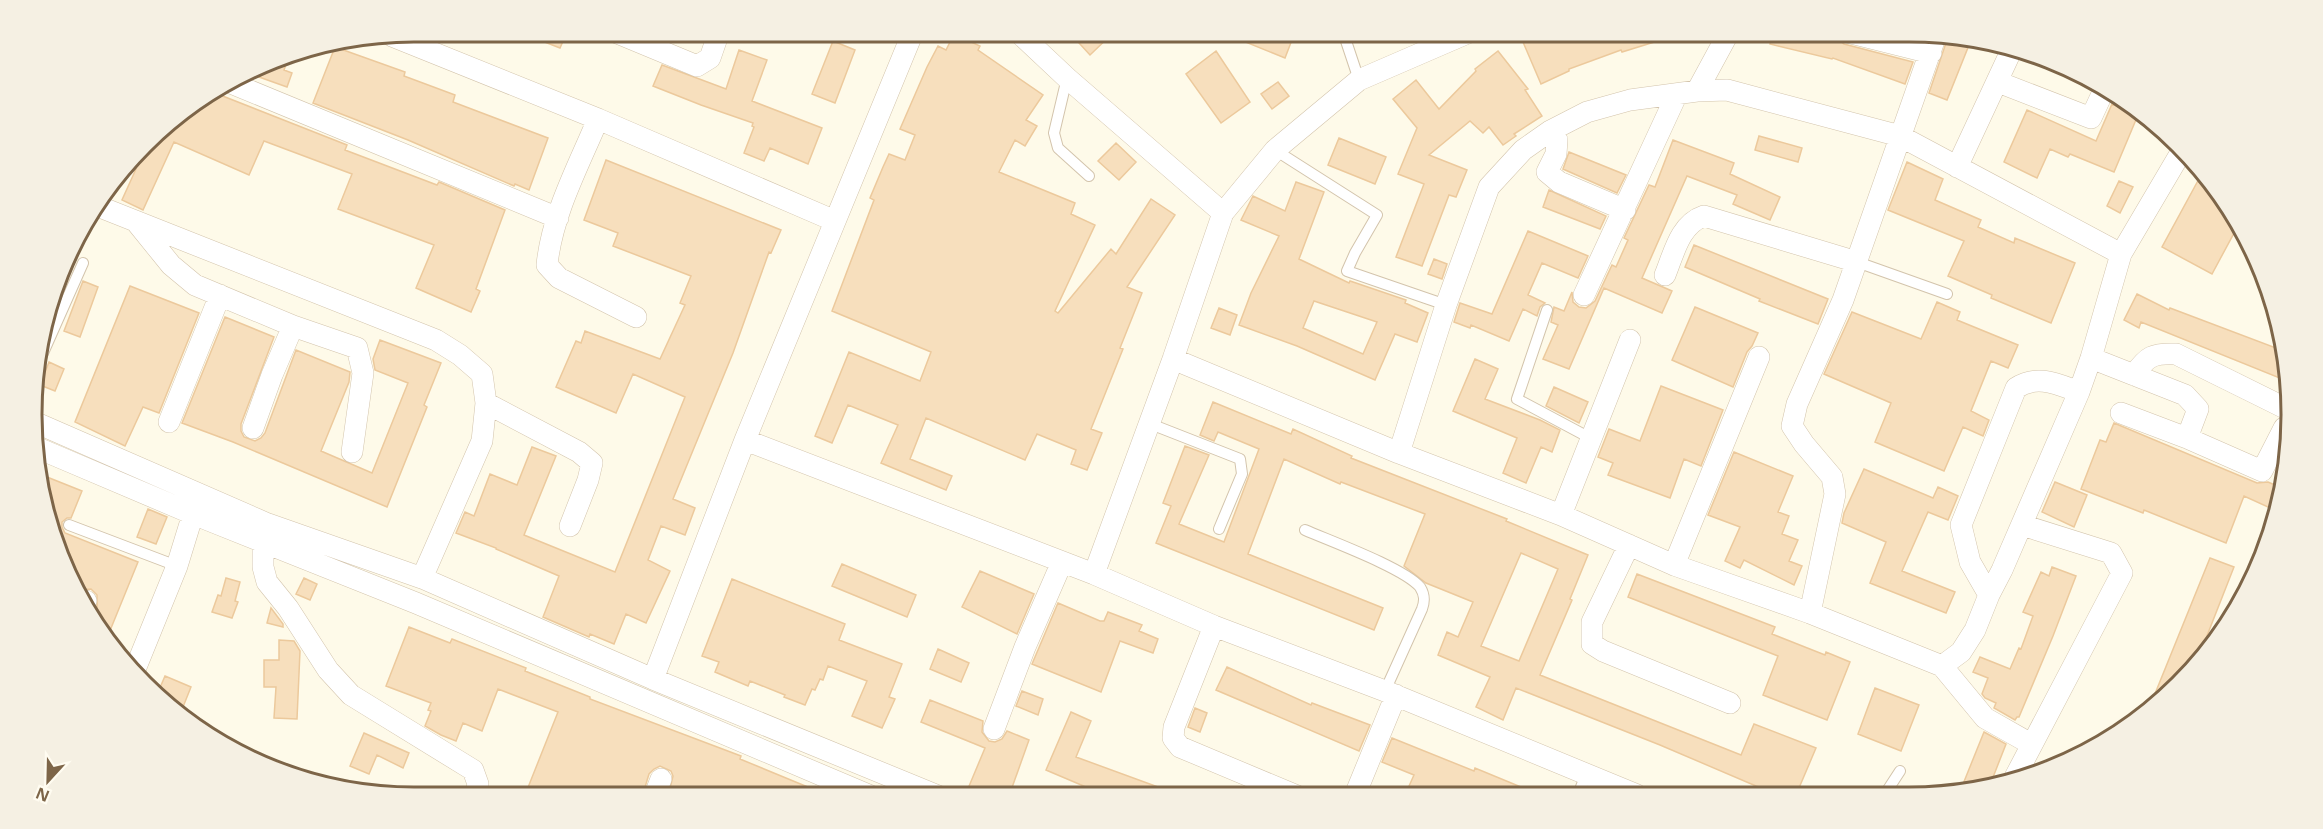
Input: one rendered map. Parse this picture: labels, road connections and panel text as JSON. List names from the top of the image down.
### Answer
{
  "north": "bottom"
}
